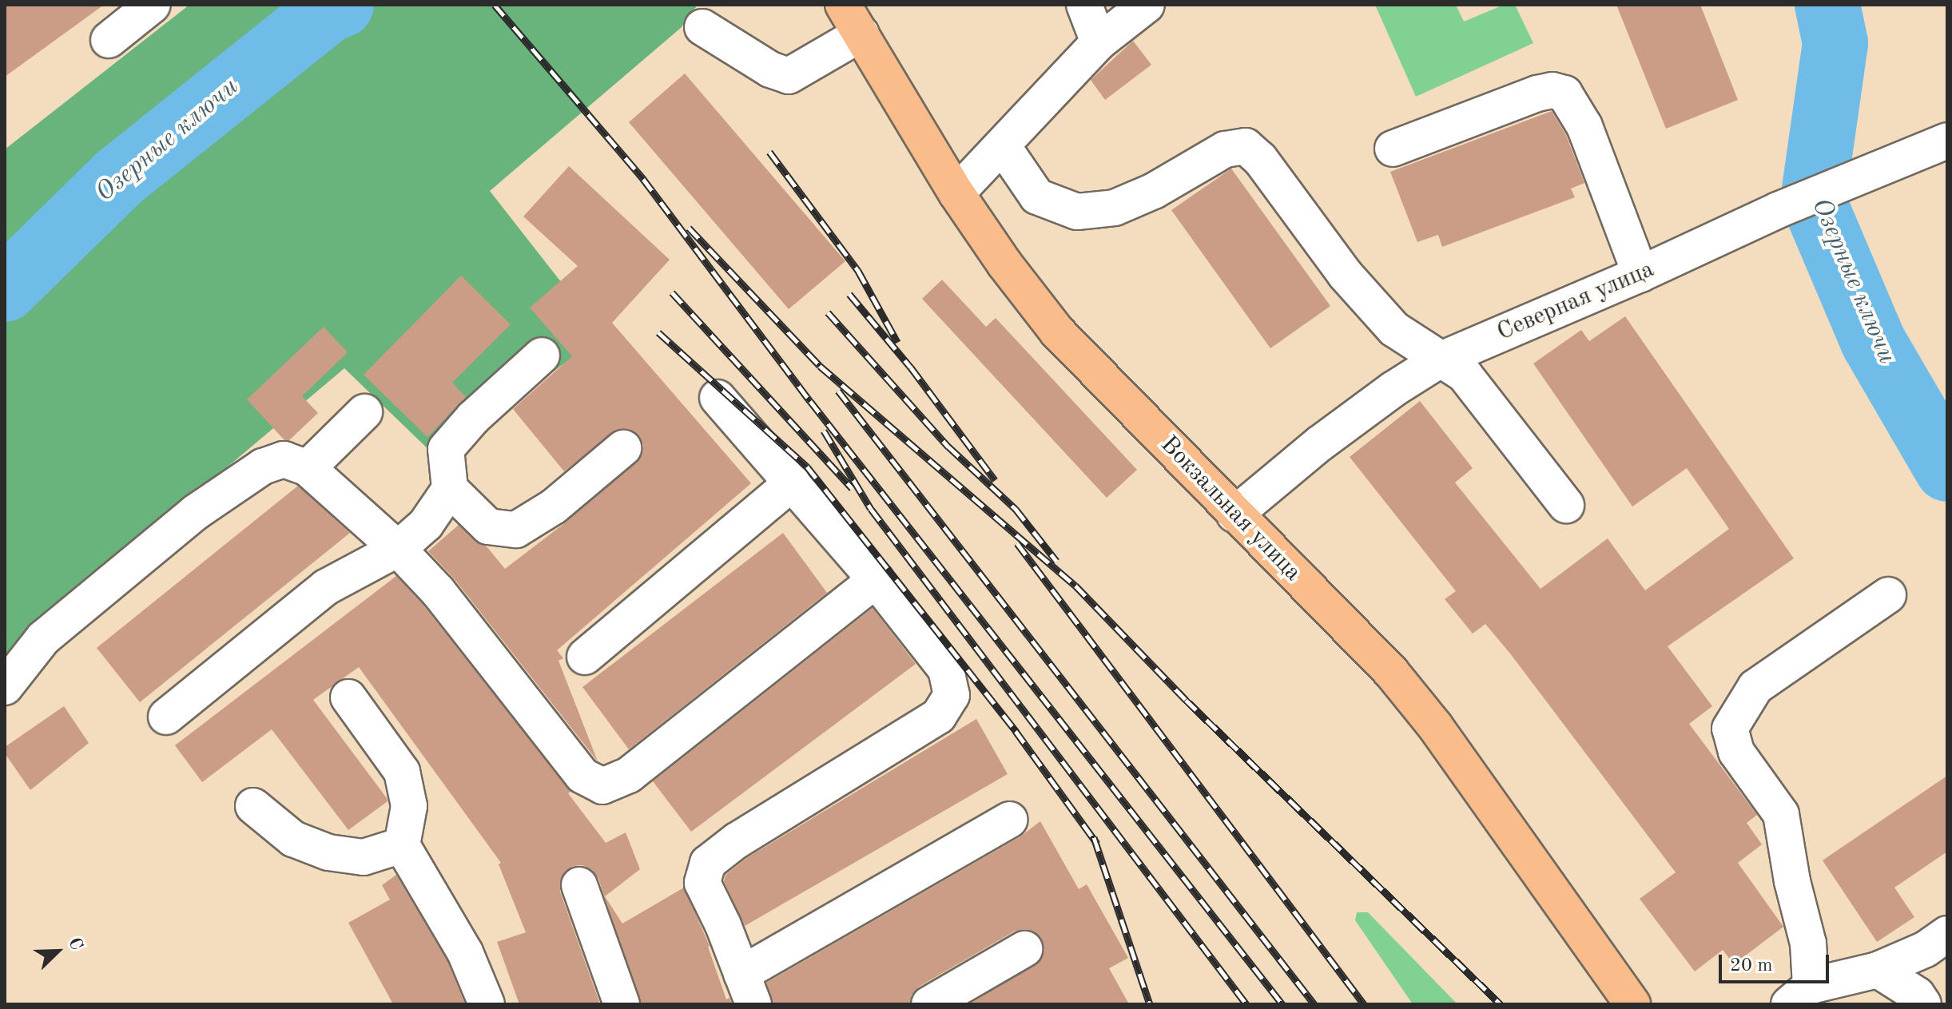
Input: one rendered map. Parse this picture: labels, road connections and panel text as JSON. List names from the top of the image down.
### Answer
{
  "streets": {
    "main road": ["Вокзальная улица"],
    "street": ["Северная улица"]
  },
  "crossings": [
    ["Северная улица", "Вокзальная улица"]
  ],
  "water": ["Озерные ключи"],
  "scale_bar": "20 m",
  "north": "top right"
}
